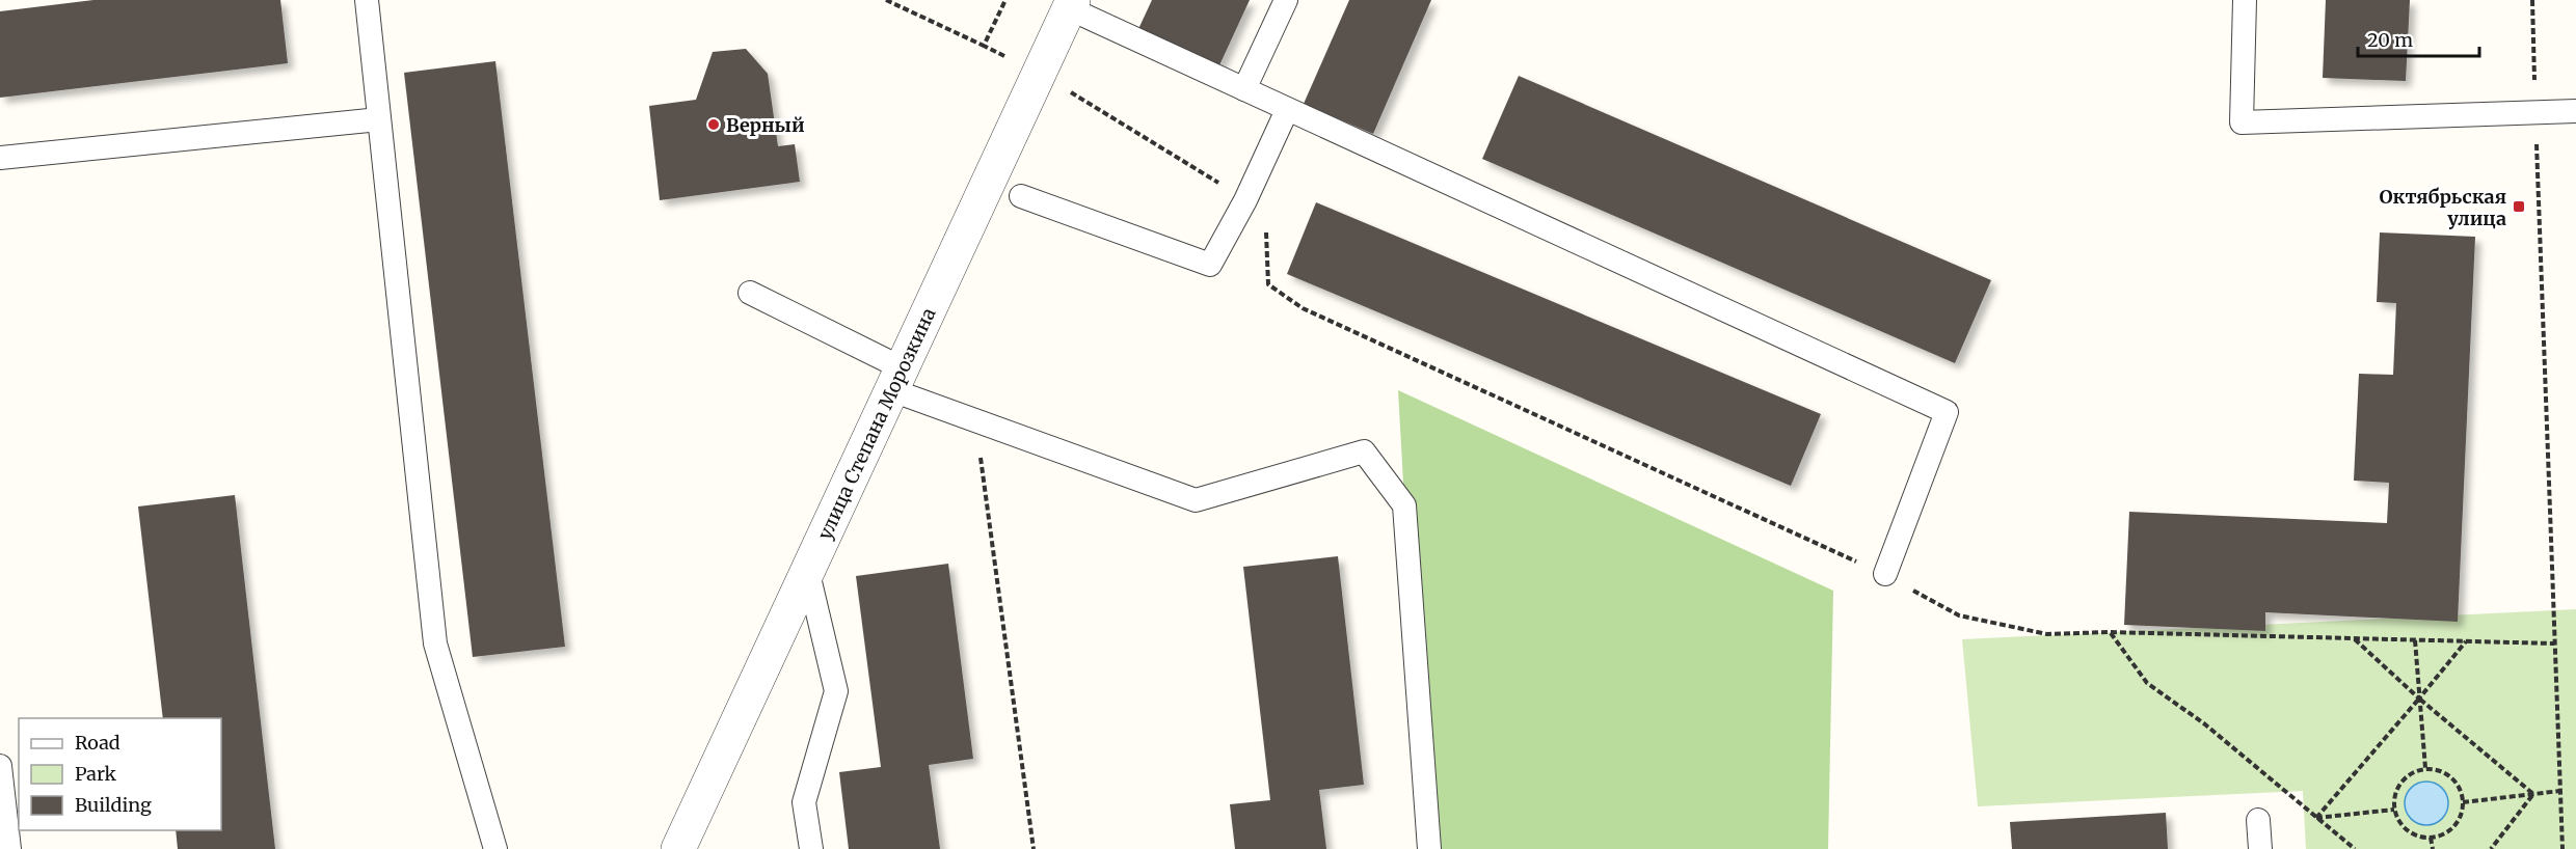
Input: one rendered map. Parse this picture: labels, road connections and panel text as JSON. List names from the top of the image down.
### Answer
{
  "streets": {
    "street": ["улица Степана Морозкина"]
  },
  "places": {
    "other": ["Верный"],
    "transit": ["Октябрьская улица"]
  },
  "legend": ["Road", "Park", "Building"],
  "scale_bar": "20 m"
}
